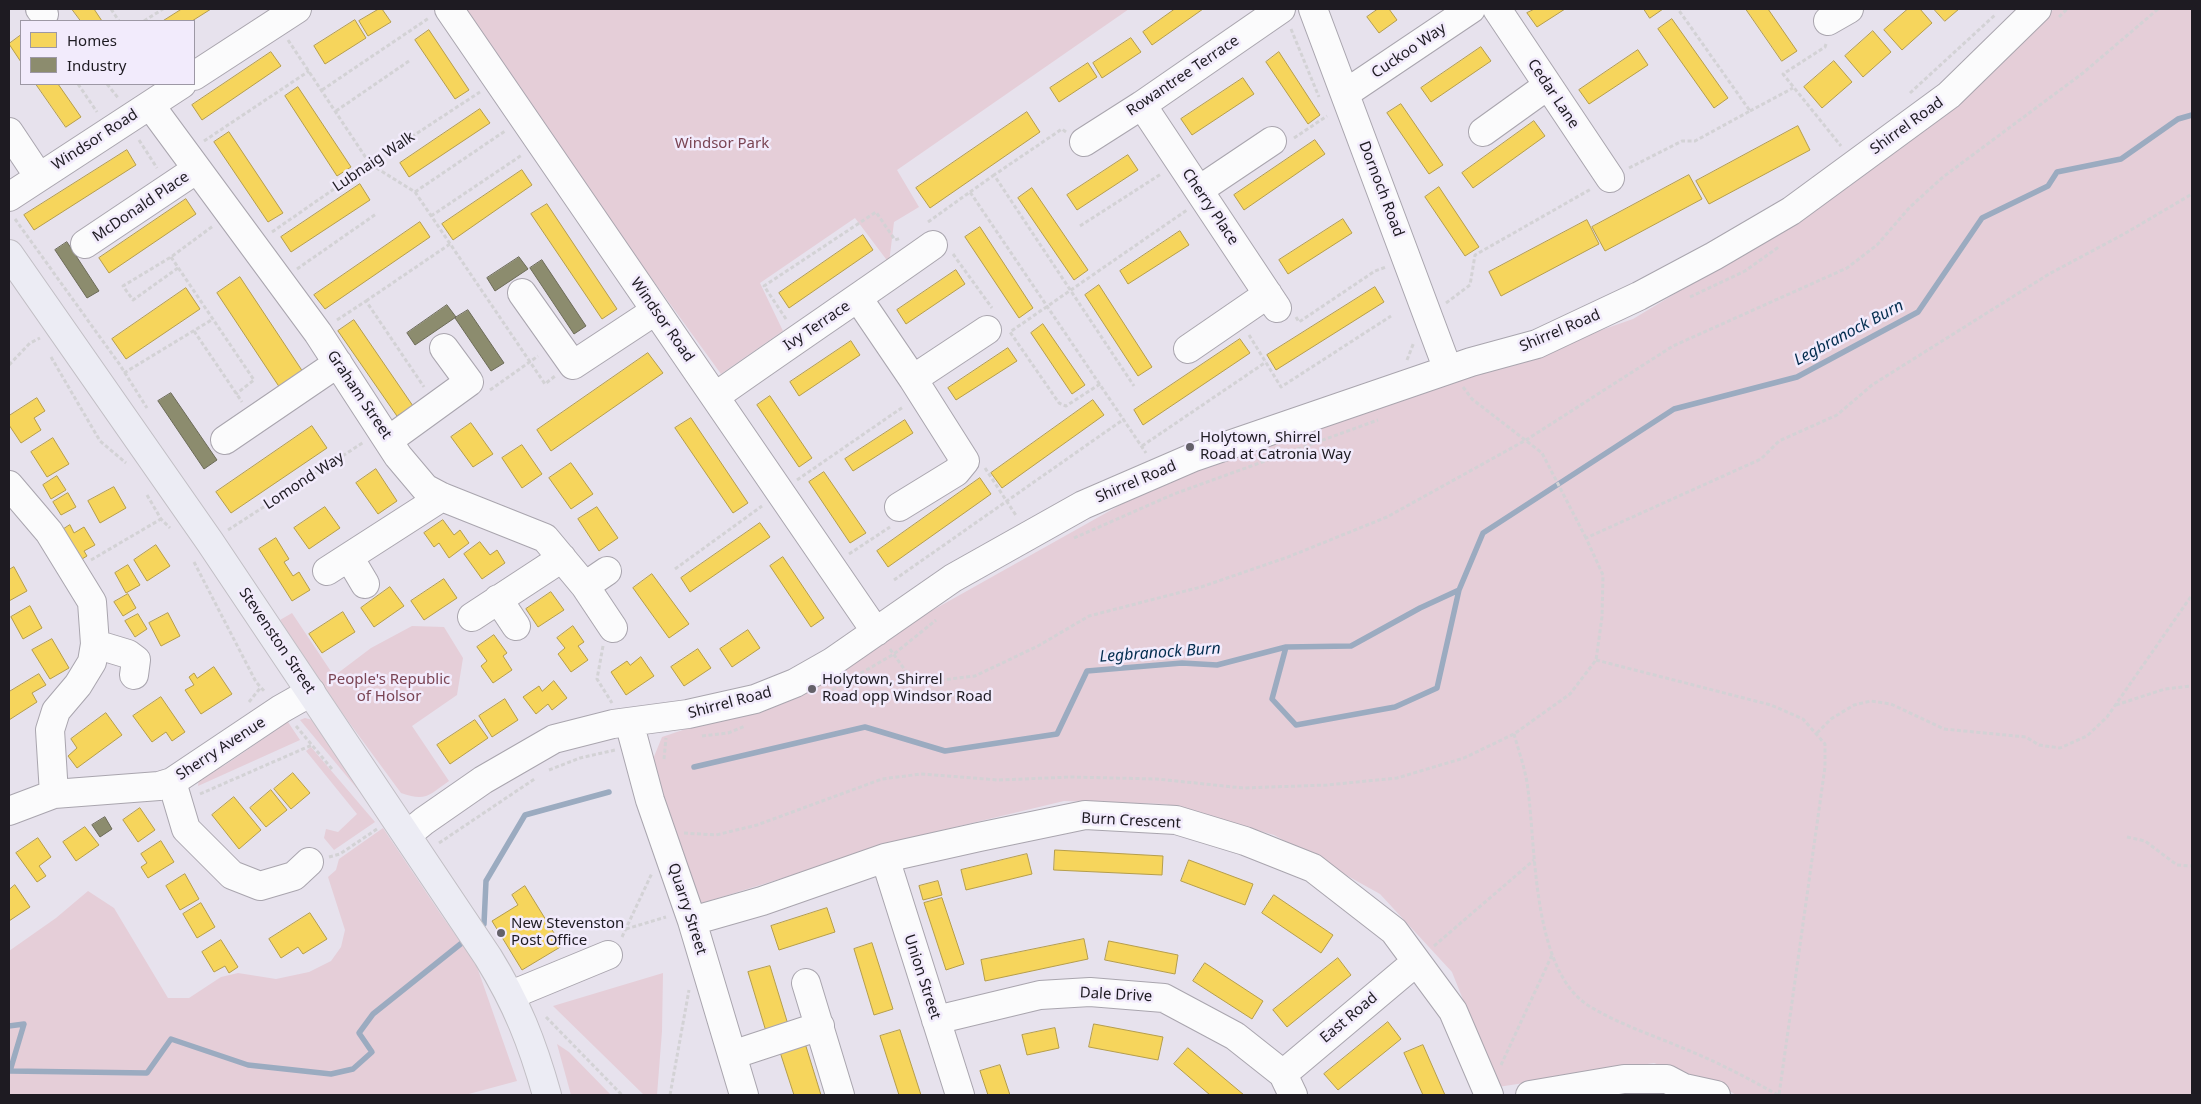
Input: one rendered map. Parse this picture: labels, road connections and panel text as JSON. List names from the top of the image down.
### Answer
{
  "streets": {
    "main road": ["Stevenston Street"],
    "street": [
      "Cuckoo Way",
      "Rowantree Terrace",
      "Cedar Lane",
      "Shirrel Road",
      "Windsor Road",
      "Dornoch Road",
      "McDonald Place",
      "Cherry Place",
      "Ivy Terrace",
      "Graham Street",
      "Sherry Avenue",
      "Burn Crescent",
      "Quarry Street",
      "Union Street",
      "Dale Drive",
      "East Road"
    ],
    "path": ["Lubnaig Walk", "Lomond Way"]
  },
  "crossings": [
    ["Cuckoo Way", "Dornoch Road"],
    ["Rowantree Terrace", "Cherry Place"],
    ["Shirrel Road", "Windsor Road"],
    ["Shirrel Road", "Dornoch Road"],
    ["Shirrel Road", "Stevenston Street"],
    ["Shirrel Road", "Quarry Street"],
    ["Windsor Road", "Lubnaig Walk"],
    ["Windsor Road", "Ivy Terrace"],
    ["Windsor Road", "Graham Street"],
    ["Lubnaig Walk", "Graham Street"],
    ["McDonald Place", "Graham Street"],
    ["Graham Street", "Lomond Way"],
    ["Stevenston Street", "Sherry Avenue"],
    ["Burn Crescent", "Quarry Street"],
    ["Burn Crescent", "Union Street"],
    ["Burn Crescent", "East Road"],
    ["Union Street", "Dale Drive"],
    ["Dale Drive", "East Road"]
  ],
  "water": ["Legbranock Burn"],
  "parks": ["Windsor Park", "People's Republic of Holsor"],
  "places": ["Holytown, Shirrel Road at Catronia Way", "Holytown, Shirrel Road opp Windsor Road", "New Stevenston Post Office"],
  "legend": ["Homes", "Industry"]
}
